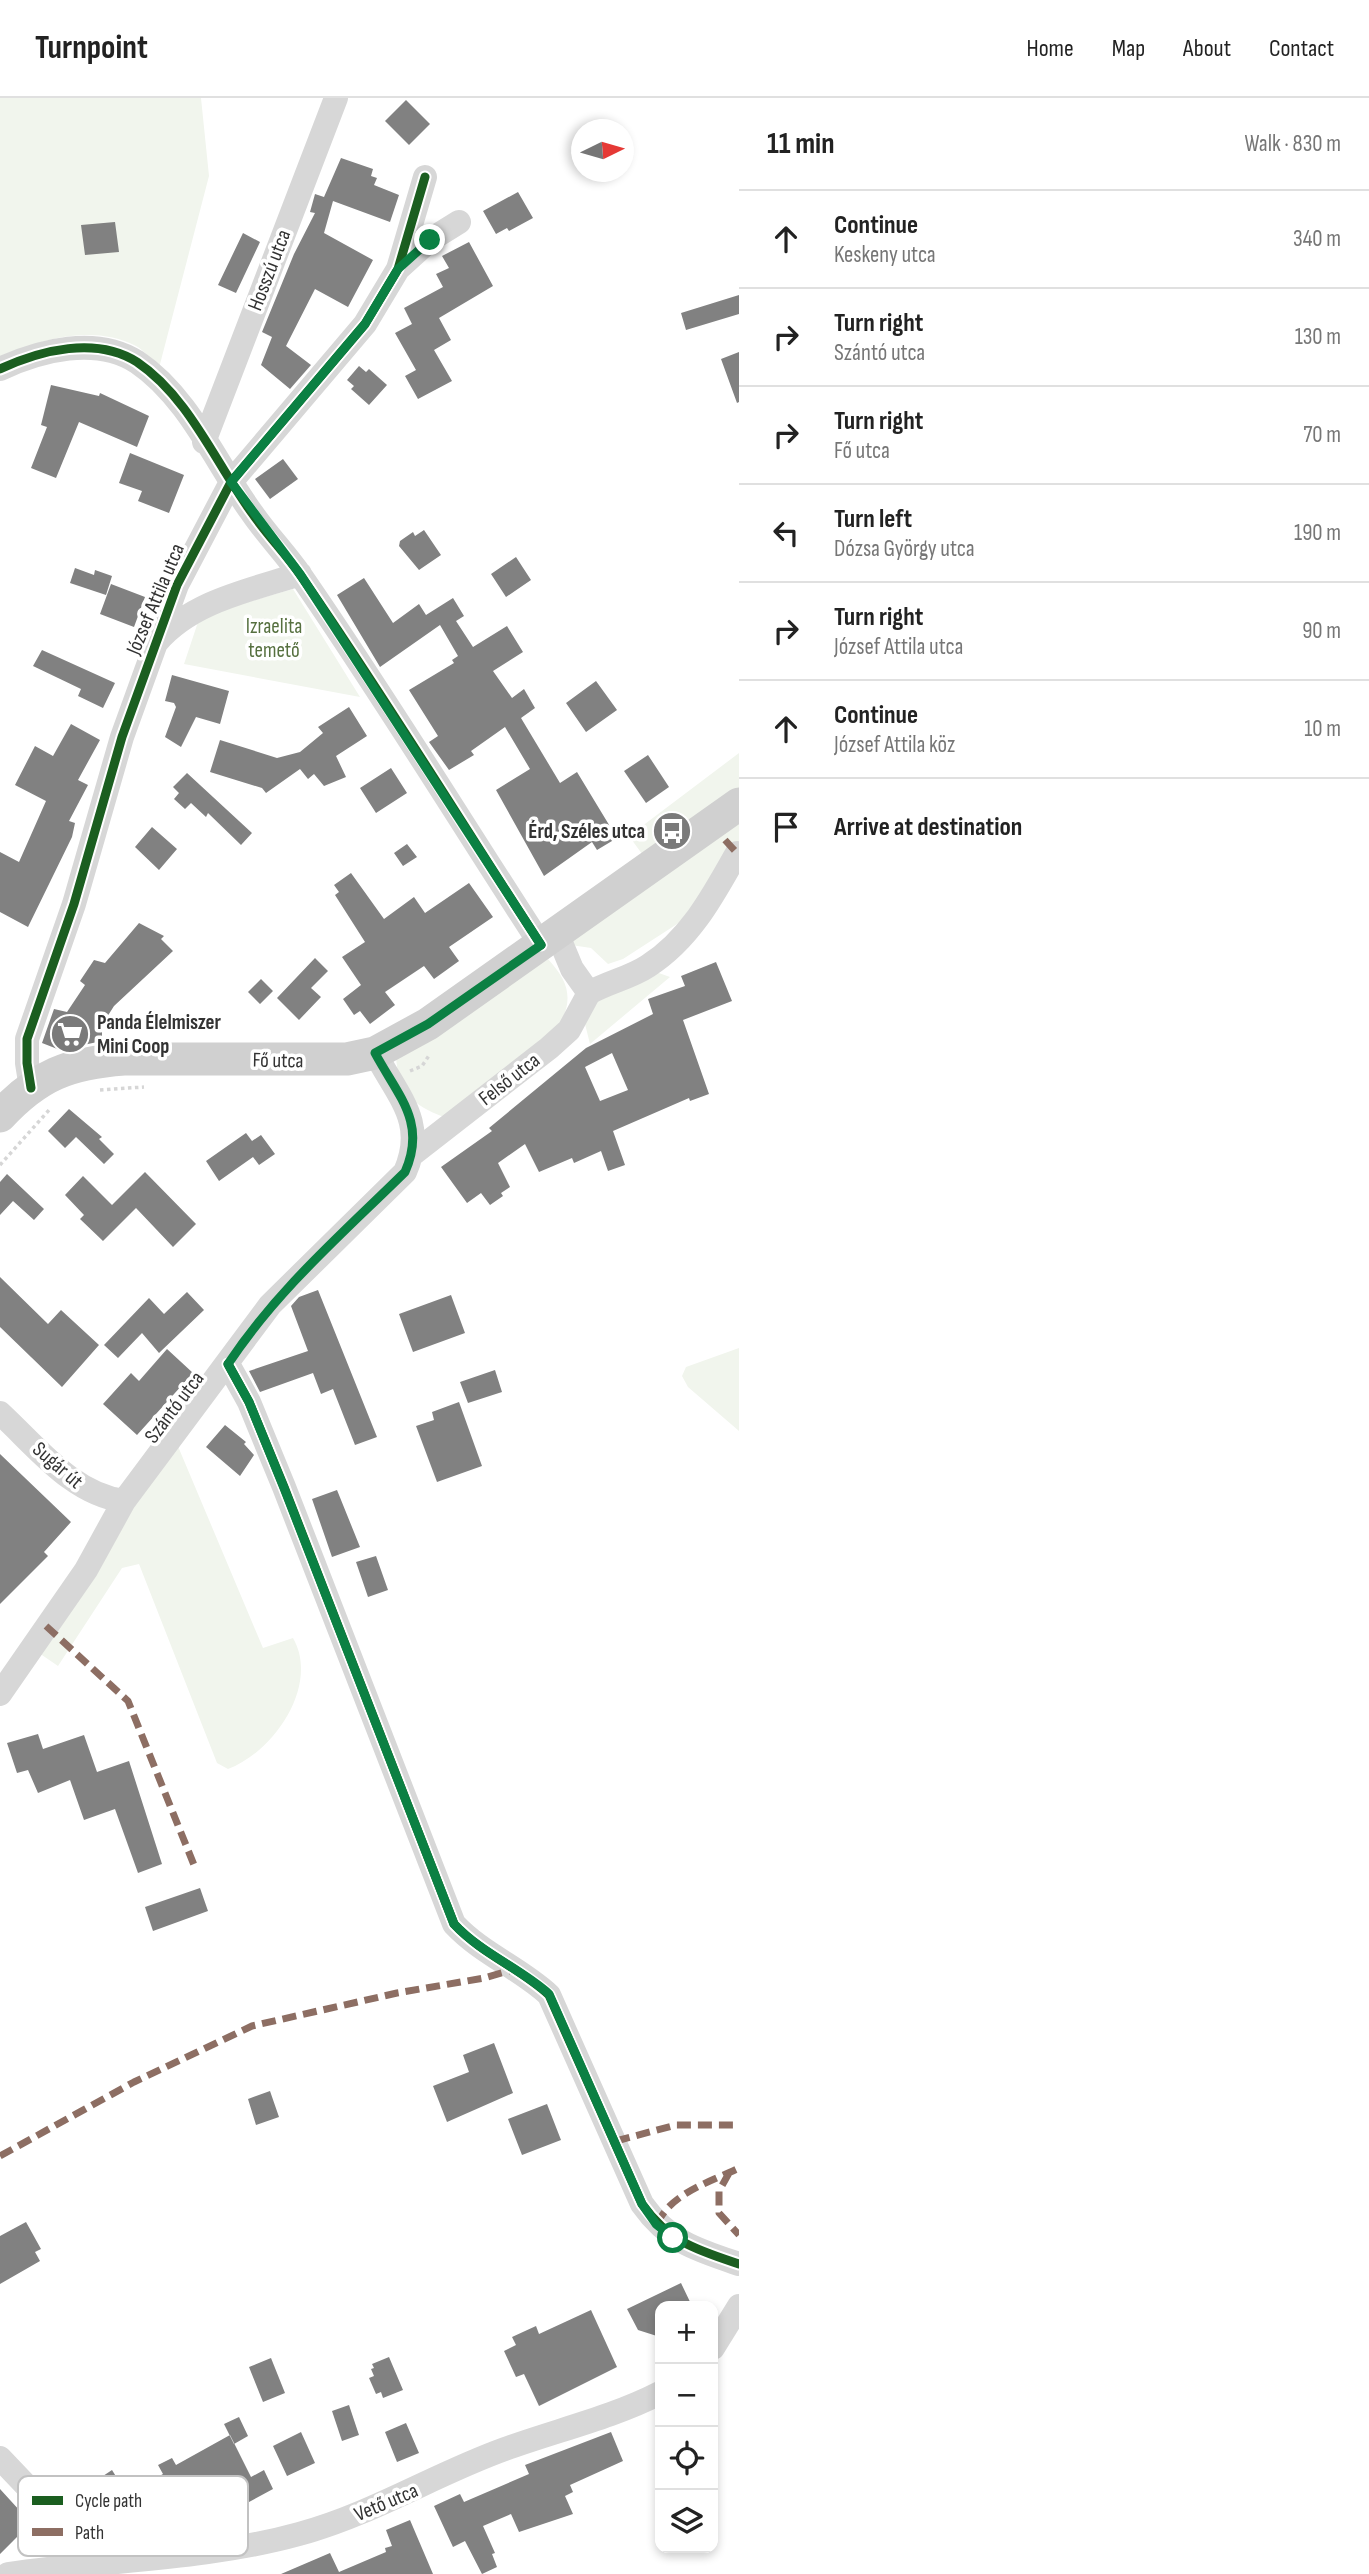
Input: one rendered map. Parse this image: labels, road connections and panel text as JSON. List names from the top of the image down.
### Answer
{
  "streets": {
    "street": [
      "Hosszú utca",
      "József Attila utca",
      "Fő utca",
      "Felső utca",
      "Szántó utca",
      "Sugár út",
      "Vető utca"
    ]
  },
  "crossings": [
    ["József Attila utca", "Fő utca"],
    ["Felső utca", "Szántó utca"],
    ["Szántó utca", "Sugár út"]
  ],
  "parks": ["Izraelita temető"],
  "places": {
    "bus stop": ["Érd, Széles utca"],
    "supermarket": ["Panda Élelmiszer Mini Coop"]
  },
  "legend": ["Cycle path", "Path"],
  "north": "right",
  "page": {
    "header": "Turnpoint",
    "nav": [
      "Home",
      "Map",
      "About",
      "Contact"
    ],
    "heading": ["11 min", "Walk · 830 m"],
    "list": [
      ["Continue", "Keskeny utca", "340 m"],
      ["Turn right", "Szántó utca", "130 m"],
      ["Turn right", "Fő utca", "70 m"],
      ["Turn left", "Dózsa György utca", "190 m"],
      ["Turn right", "József Attila utca", "90 m"],
      ["Continue", "József Attila köz", "10 m"],
      "Arrive at destination"
    ],
    "map_buttons": ["+", "−"]
  }
}
